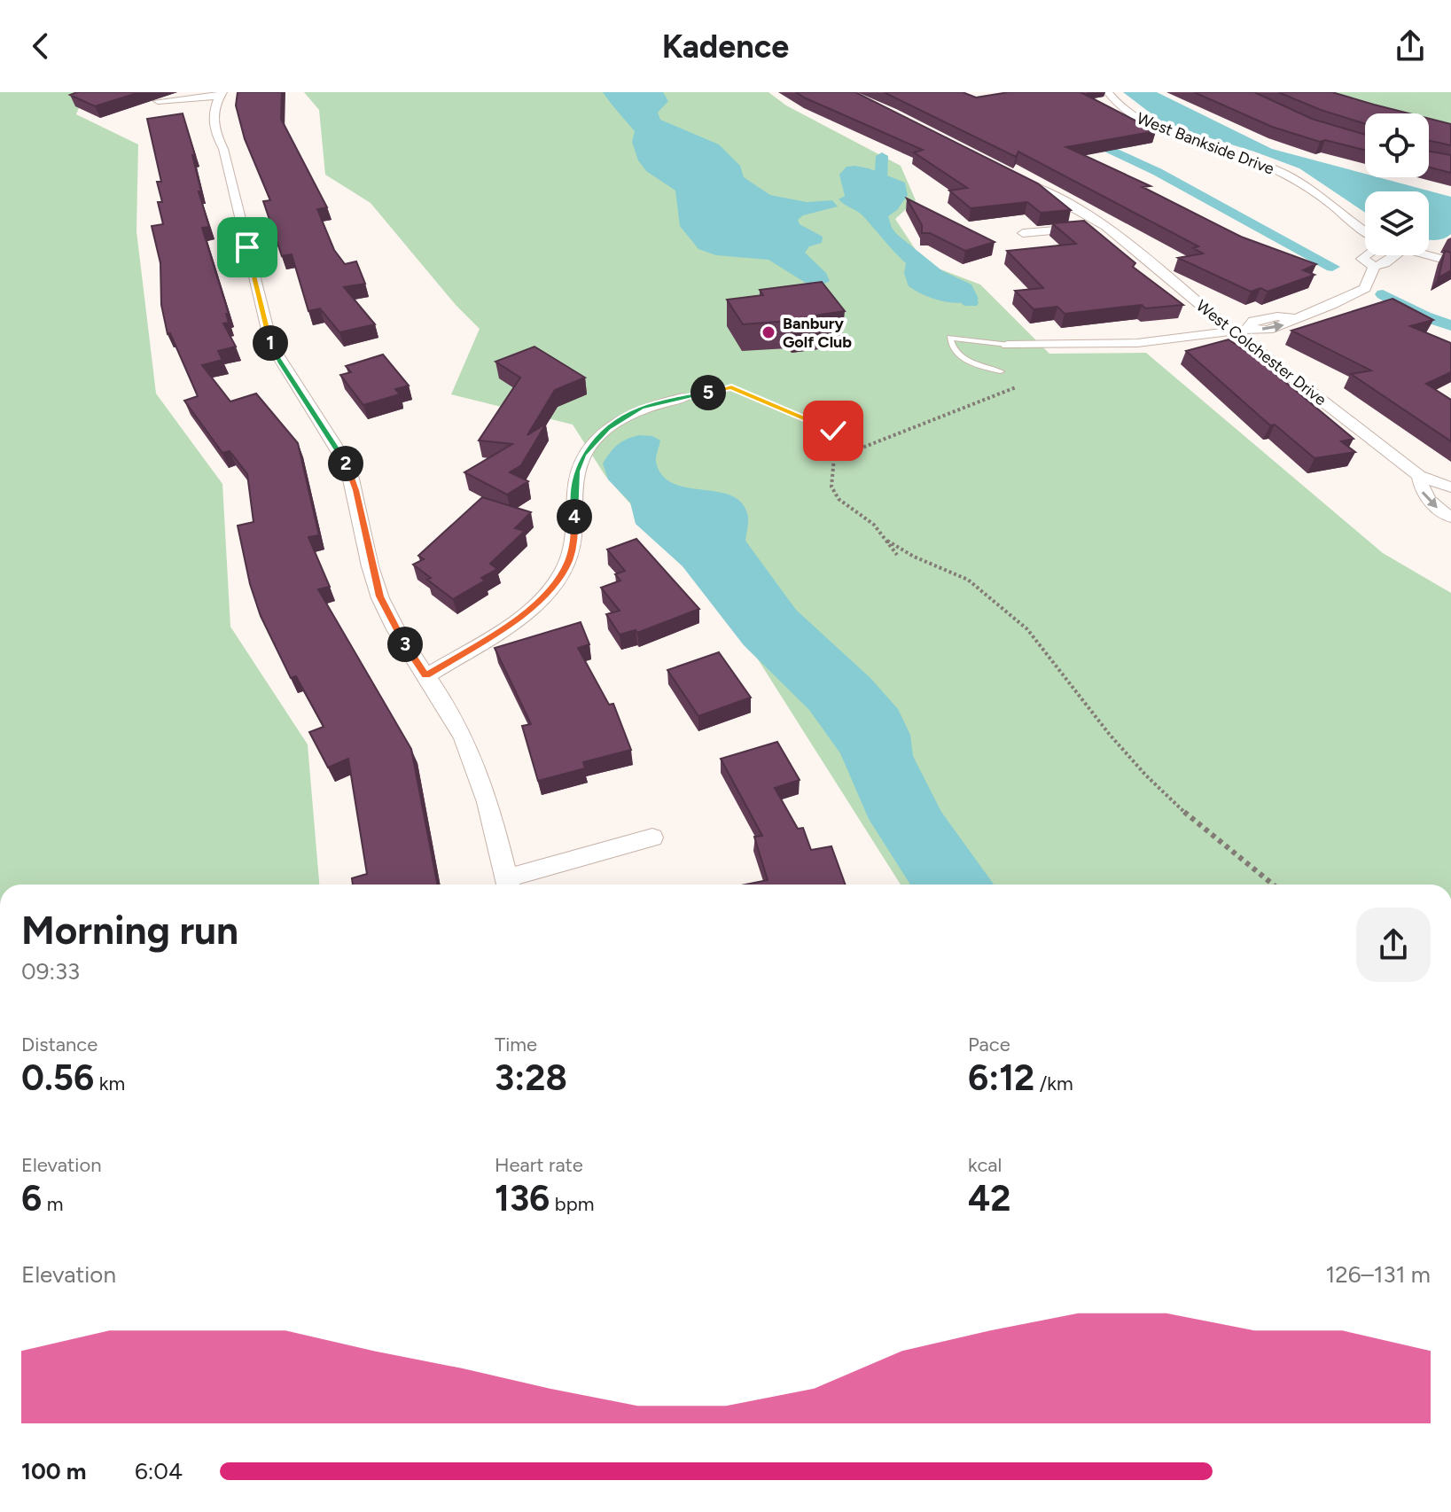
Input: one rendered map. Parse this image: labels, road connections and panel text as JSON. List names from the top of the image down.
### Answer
{
  "streets": {
    "street": ["West Bankside Drive", "West Colchester Drive"]
  },
  "places": ["Banbury Golf Club"],
  "page": {
    "header": "Kadence",
    "pins": [
      "1",
      "5",
      "2",
      "4",
      "3"
    ],
    "heading": ["Morning run", "09:33"],
    "stats": [
      ["Distance", "0.56 km"],
      ["Time", "3:28"],
      ["Pace", "6:12 /km"],
      ["Elevation", "6 m"],
      ["Heart rate", "136 bpm"],
      ["kcal", "42"]
    ],
    "chart": ["Elevation", "126–131 m"],
    "list": [
      {
        "name": "100 m",
        "note": "6:04"
      }
    ]
  }
}
